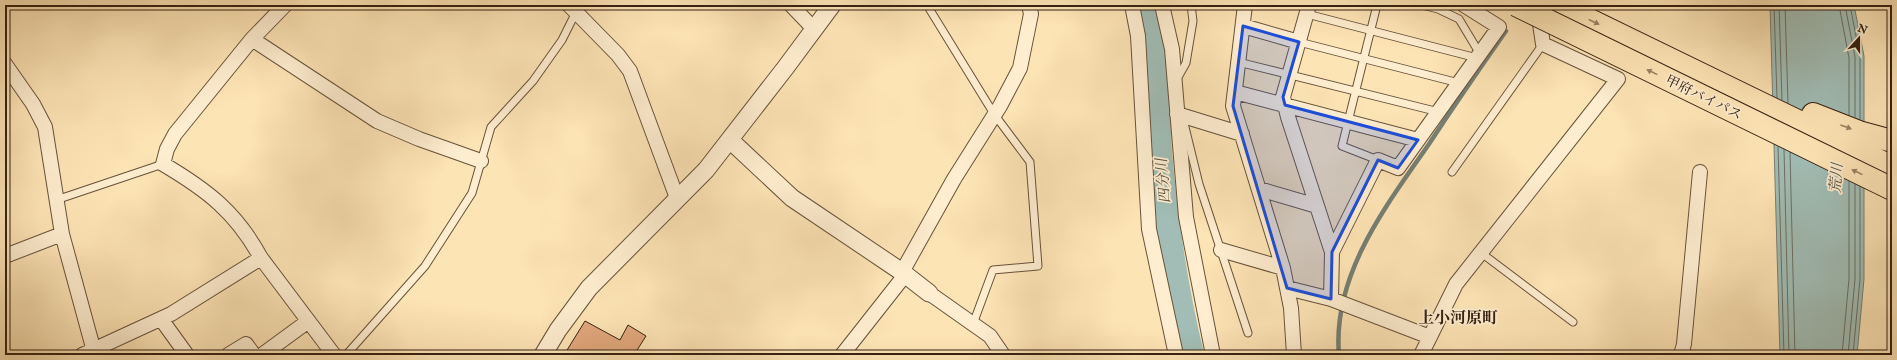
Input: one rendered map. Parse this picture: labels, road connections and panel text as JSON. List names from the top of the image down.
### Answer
{
  "streets": {
    "highway": ["甲府バイパス"]
  },
  "districts": ["上小河原町"],
  "water": ["荒川", "四分川"],
  "north": "top"
}
